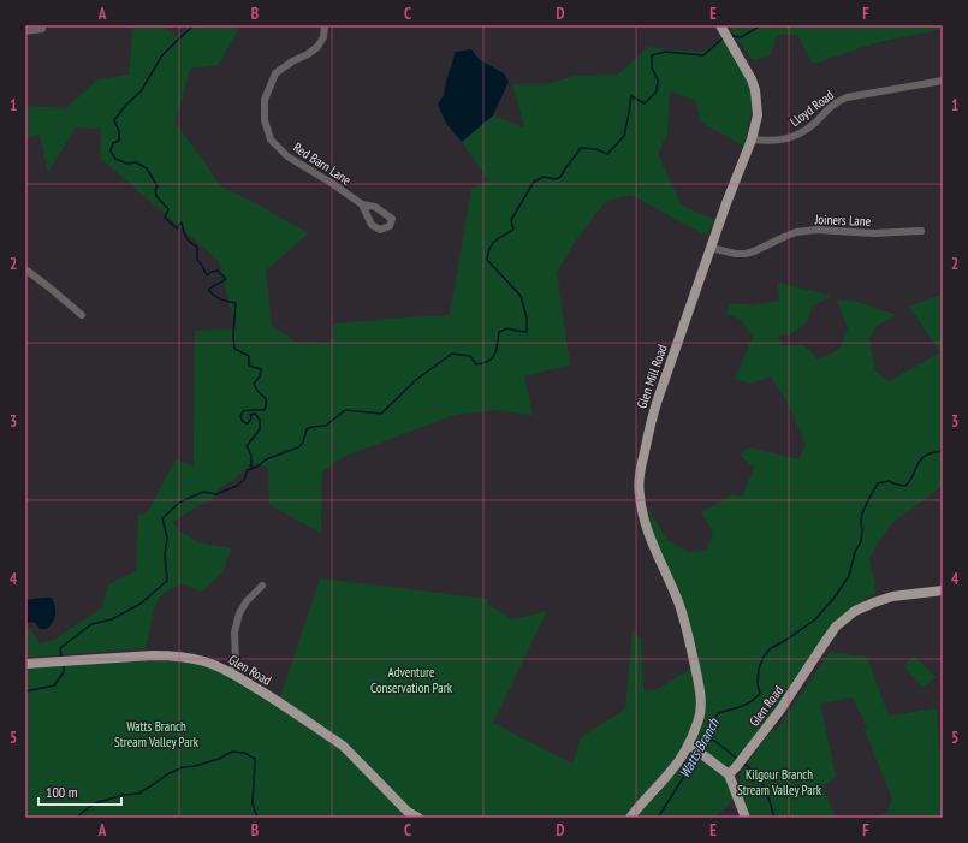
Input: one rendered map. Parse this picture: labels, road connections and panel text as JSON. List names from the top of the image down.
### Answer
{
  "streets": {
    "main road": ["Glen Mill Road", "Glen Road"],
    "street": ["Lloyd Road", "Red Barn Lane", "Joiners Lane"]
  },
  "crossings": [
    ["Lloyd Road", "Glen Mill Road"],
    ["Joiners Lane", "Glen Mill Road"]
  ],
  "water": ["Watts Branch"],
  "parks": ["Adventure Conservation Park", "Watts Branch Stream Valley Park", "Kilgour Branch Stream Valley Park"],
  "scale_bar": "100 m",
  "grid": {
    "columns": [
      "A",
      "B",
      "C",
      "D",
      "E",
      "F"
    ],
    "rows": [
      "1",
      "2",
      "3",
      "4",
      "5"
    ]
  }
}
